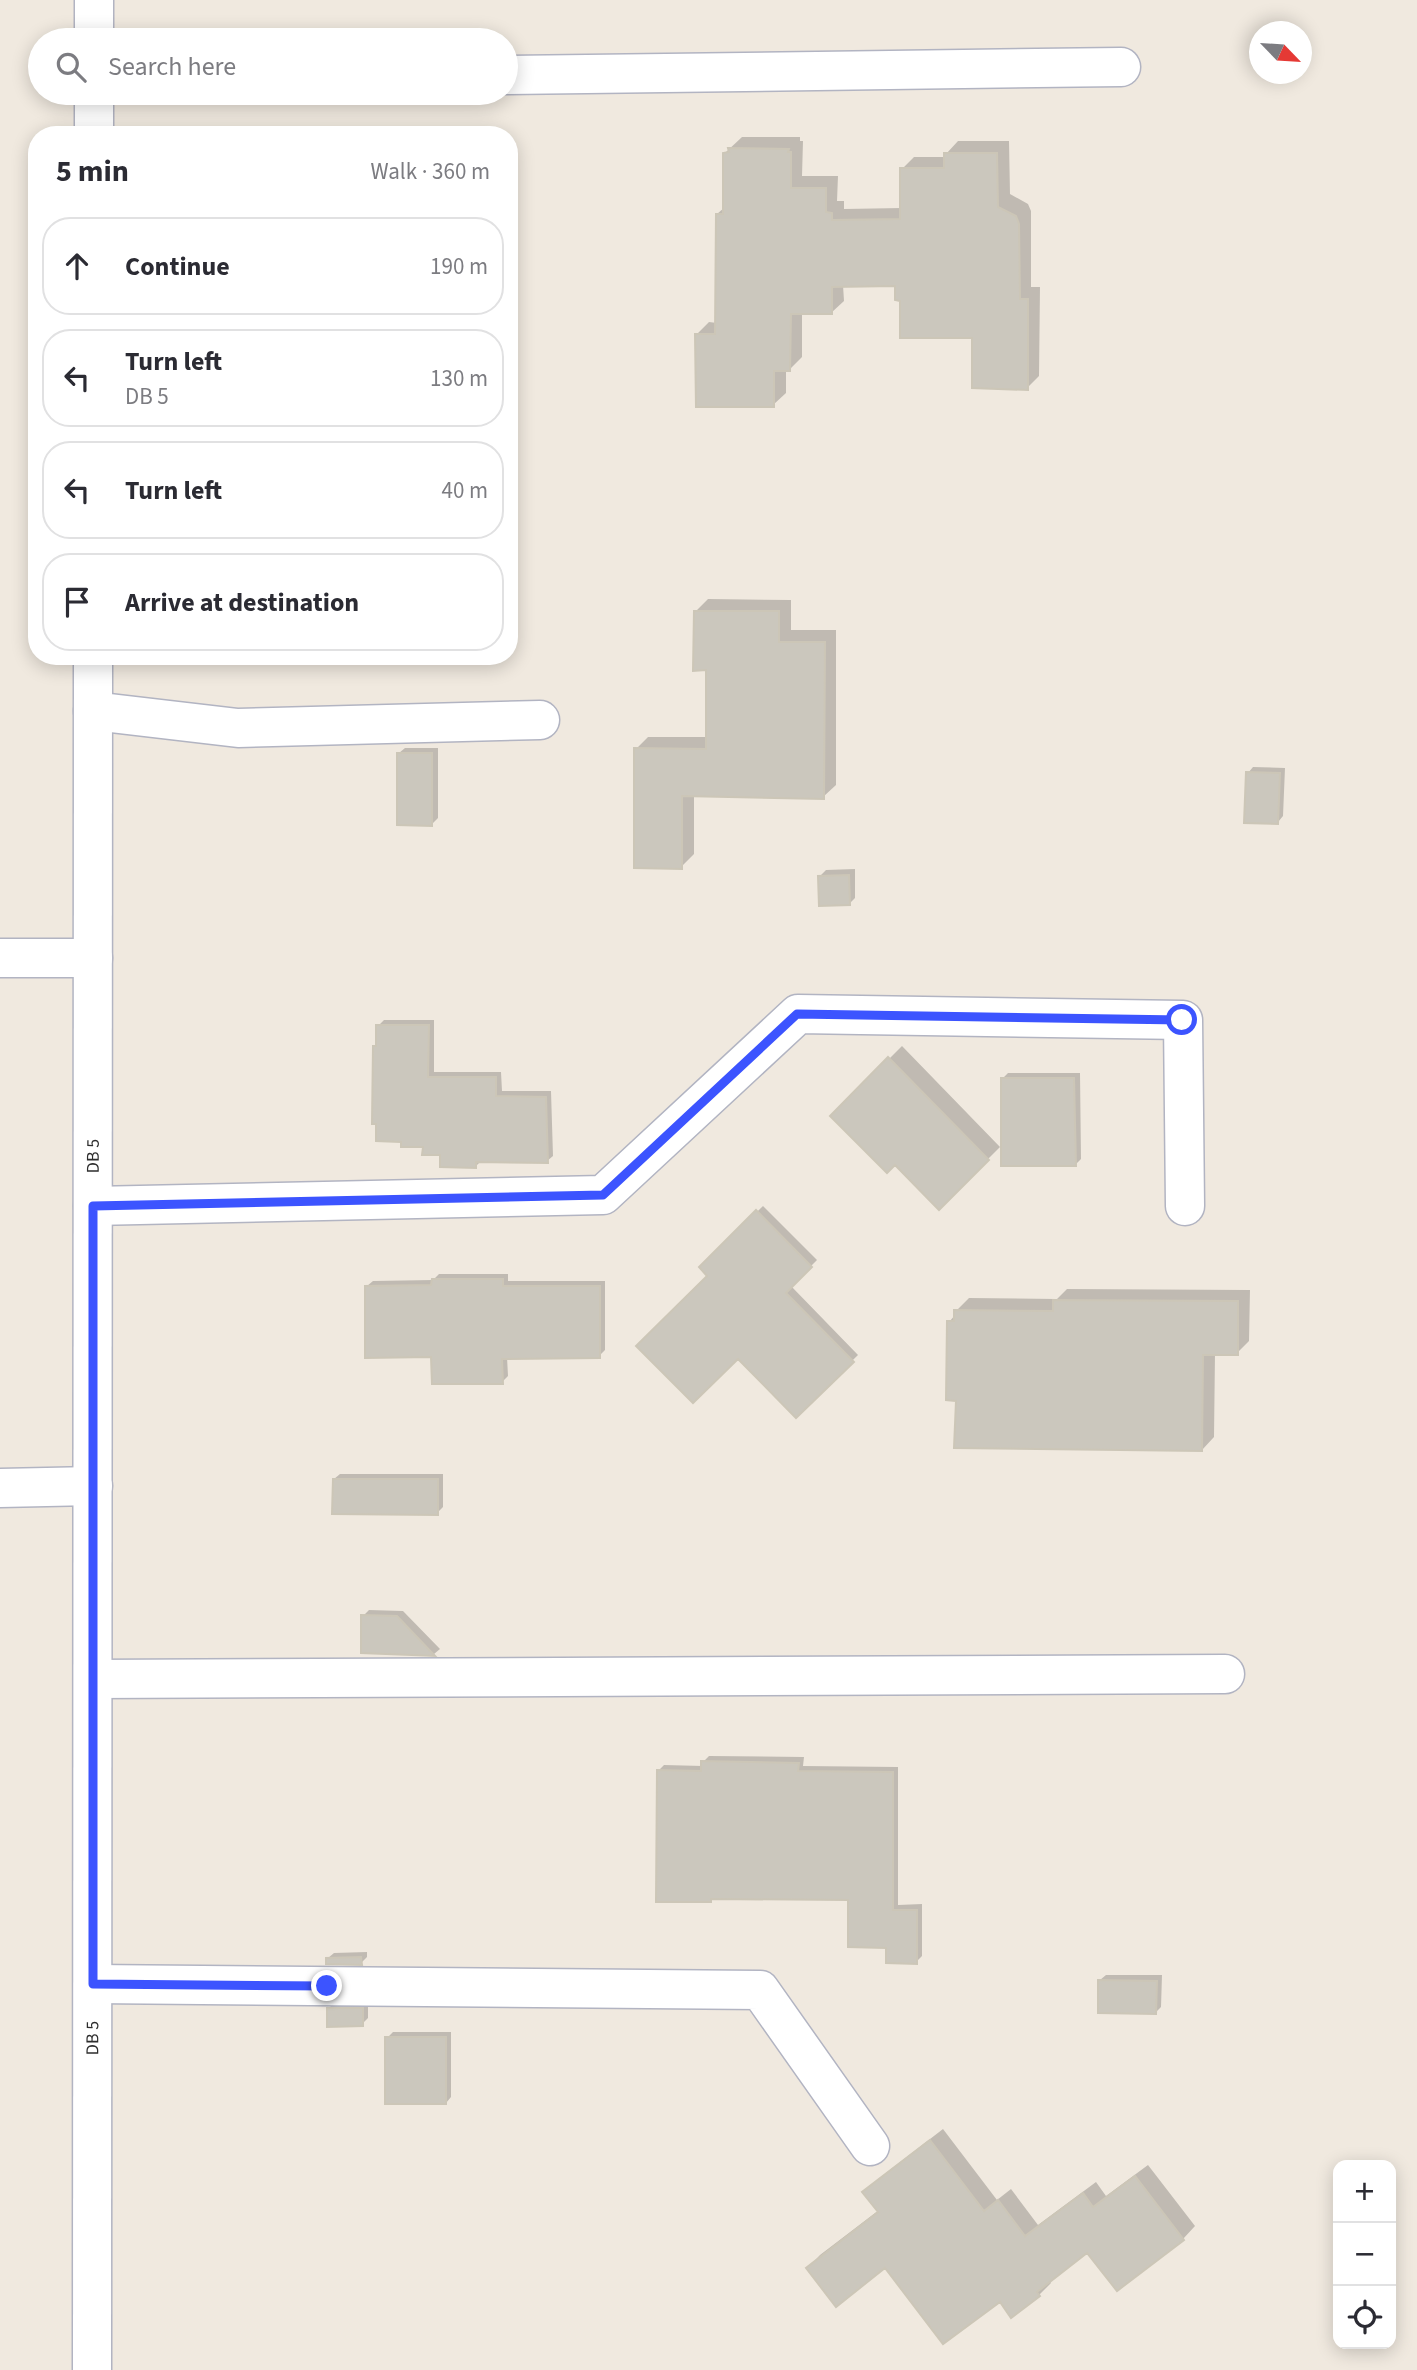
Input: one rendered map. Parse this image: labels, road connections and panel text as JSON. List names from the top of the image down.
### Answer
{
  "streets": {
    "street": ["DB 5"]
  },
  "north": "bottom right",
  "page": {
    "search": "Search here",
    "heading": ["5 min", "Walk · 360 m"],
    "list": [
      ["Continue", "190 m"],
      ["Turn left", "DB 5", "130 m"],
      ["Turn left", "40 m"],
      "Arrive at destination"
    ],
    "map_buttons": ["+", "−"]
  }
}
